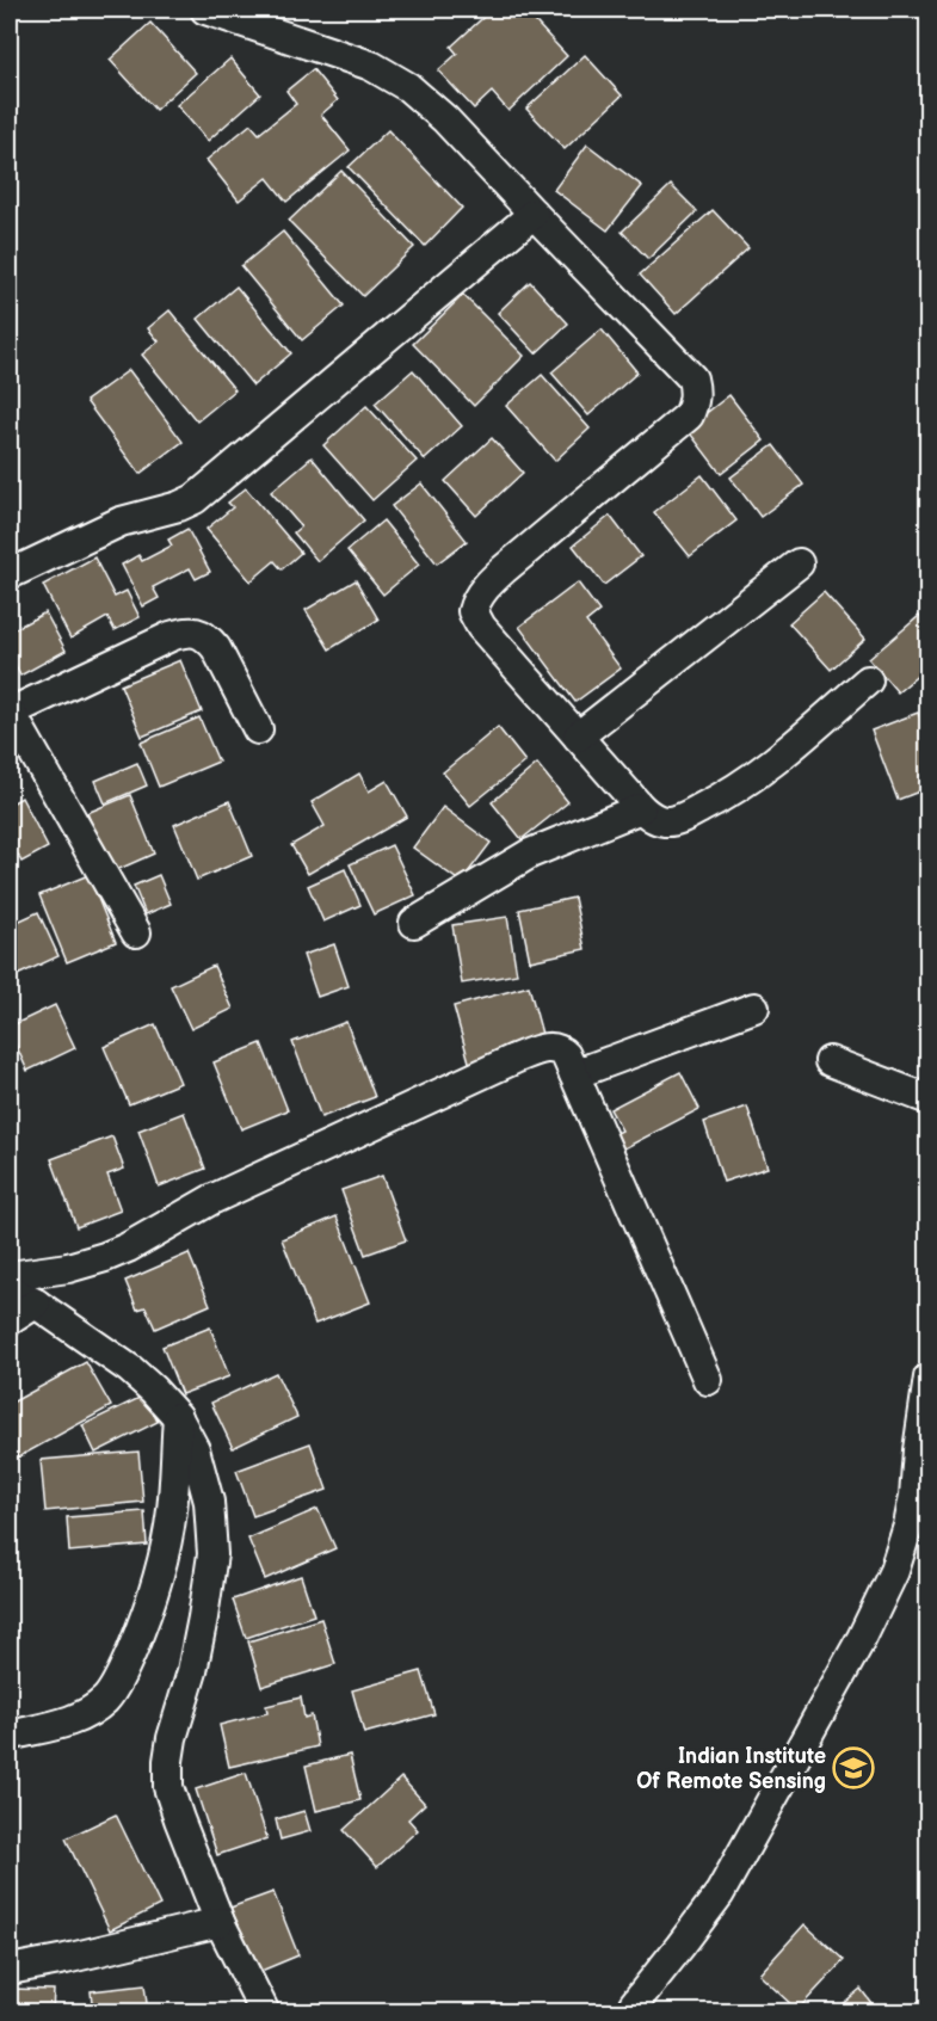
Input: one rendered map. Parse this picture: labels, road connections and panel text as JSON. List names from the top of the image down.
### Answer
{
  "places": {
    "school or university": ["Indian Institute Of Remote Sensing"]
  }
}
